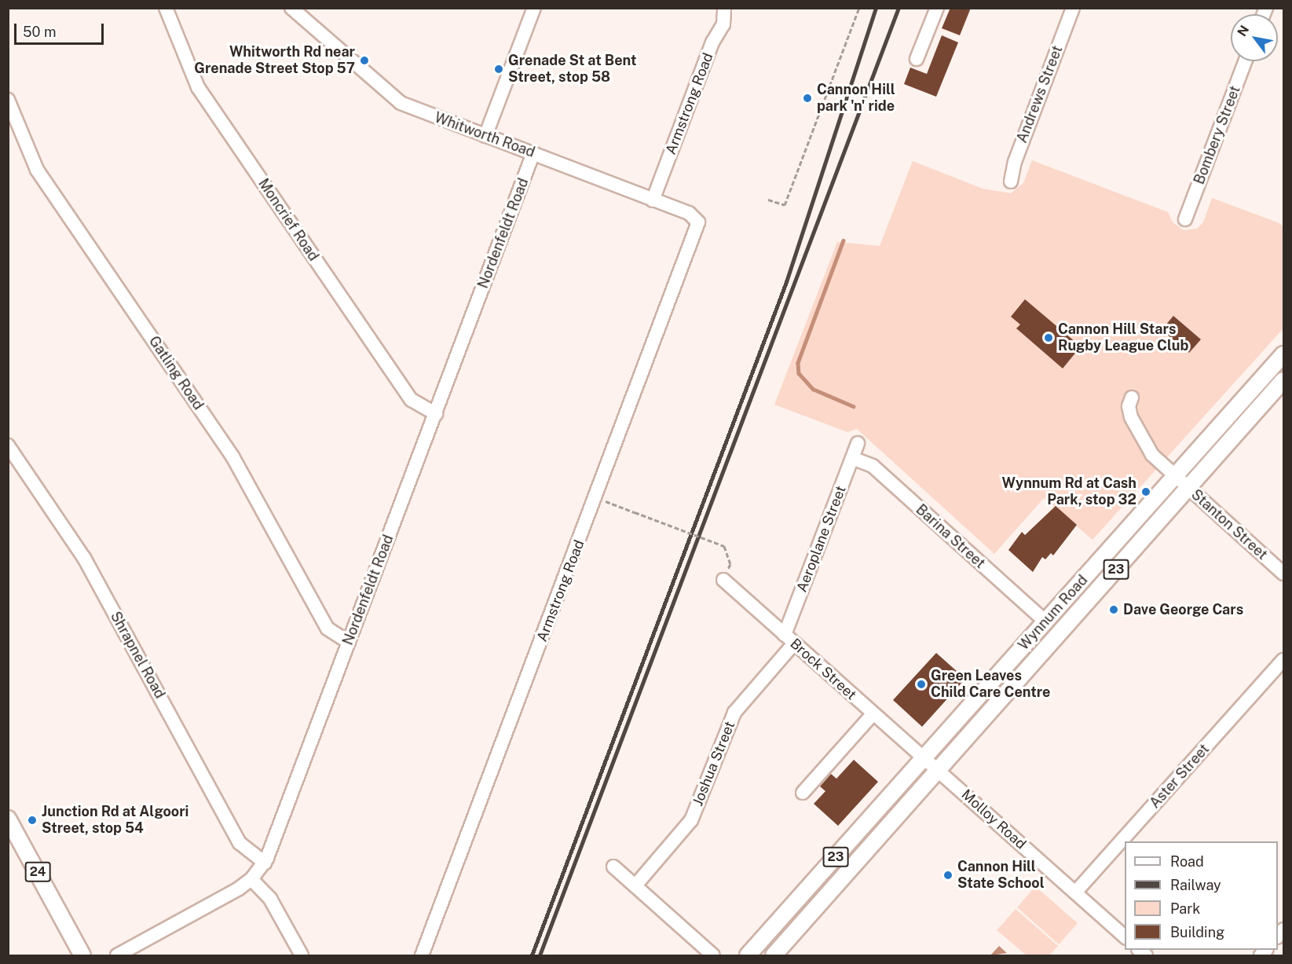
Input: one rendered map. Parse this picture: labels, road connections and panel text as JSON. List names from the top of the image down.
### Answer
{
  "streets": {
    "main road": ["23", "Wynnum Road", "24"],
    "street": [
      "Andrews Street",
      "Armstrong Road",
      "Whitworth Road",
      "Bombery Street",
      "Moncrief Road",
      "Nordenfeldt Road",
      "Gatling Road",
      "Stanton Street",
      "Barina Street",
      "Aeroplane Street",
      "Shrapnel Road",
      "Brock Street",
      "Joshua Street",
      "Aster Street",
      "Molloy Road"
    ]
  },
  "crossings": [
    ["Armstrong Road", "Whitworth Road"],
    ["Whitworth Road", "Nordenfeldt Road"],
    ["Moncrief Road", "Nordenfeldt Road"],
    ["Nordenfeldt Road", "Gatling Road"],
    ["Nordenfeldt Road", "Shrapnel Road"],
    ["Stanton Street", "Wynnum Road"],
    ["Barina Street", "Aeroplane Street"],
    ["Barina Street", "Wynnum Road"],
    ["Aeroplane Street", "Brock Street"],
    ["Aeroplane Street", "Joshua Street"],
    ["Wynnum Road", "Brock Street"],
    ["Wynnum Road", "Molloy Road"],
    ["Brock Street", "Joshua Street"],
    ["Brock Street", "Molloy Road"],
    ["Aster Street", "Molloy Road"]
  ],
  "places": [
    "Whitworth Rd near Grenade Street Stop 57",
    "Grenade St at Bent Street, stop 58",
    "Cannon Hill park 'n' ride",
    "Cannon Hill Stars Rugby League Club",
    "Wynnum Rd at Cash Park, stop 32",
    "Dave George Cars",
    "Green Leaves Child Care Centre",
    "Junction Rd at Algoori Street, stop 54",
    "Cannon Hill State School"
  ],
  "legend": [
    "Road",
    "Railway",
    "Park",
    "Building"
  ],
  "scale_bar": "50 m",
  "north": "top left"
}
